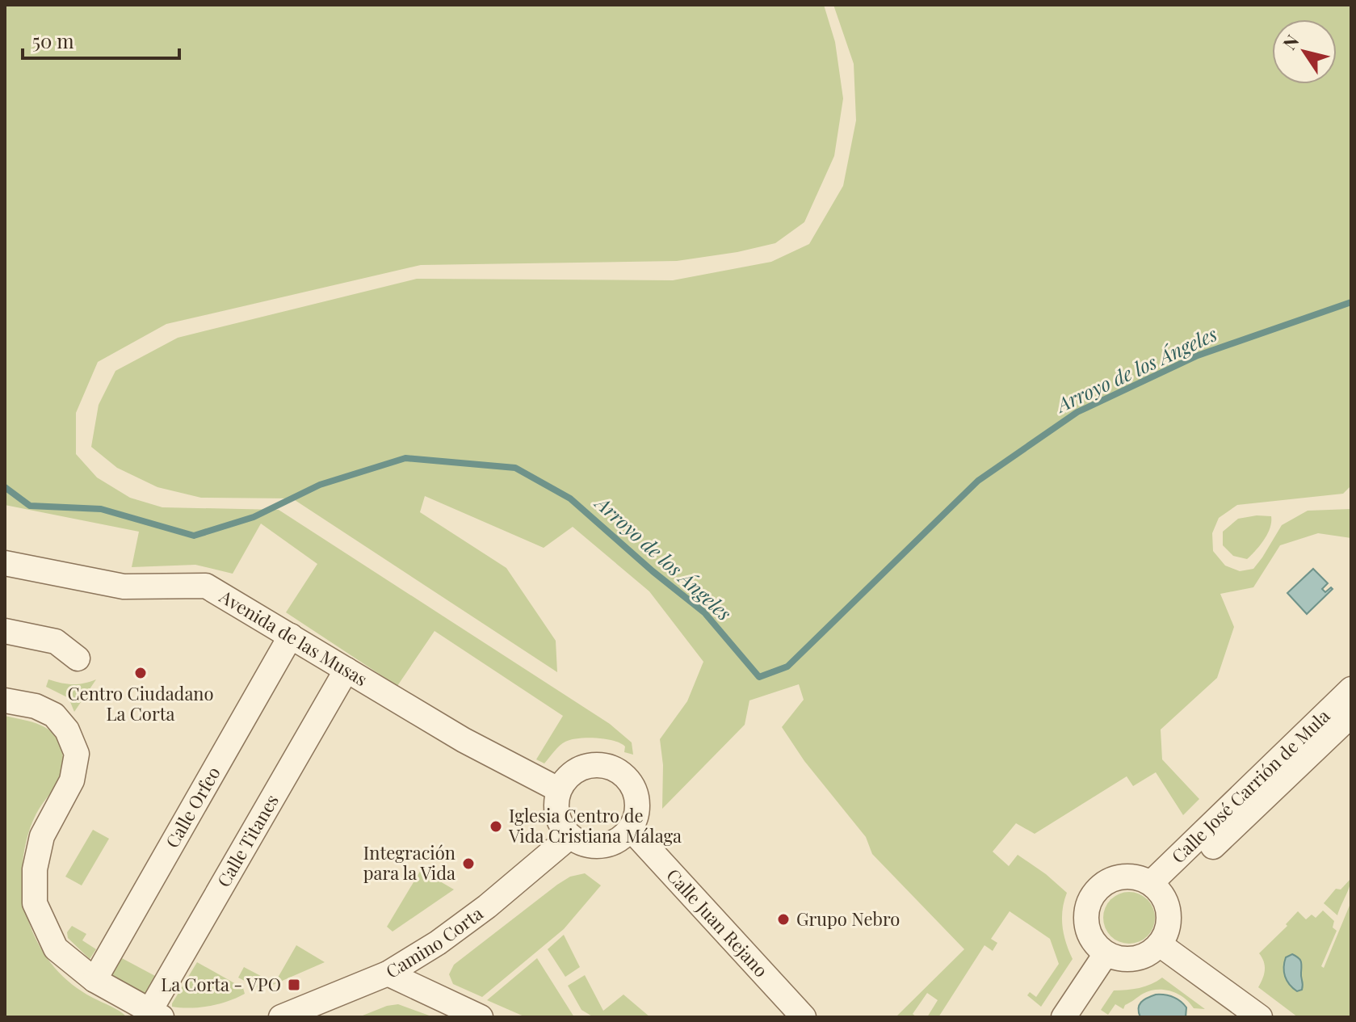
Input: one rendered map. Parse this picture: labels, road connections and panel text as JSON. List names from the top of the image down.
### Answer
{
  "streets": {
    "street": [
      "Avenida de las Musas",
      "Calle José Carrión de Mula",
      "Calle Orfeo",
      "Calle Titanes",
      "Calle Juan Rejano",
      "Camino Corta"
    ]
  },
  "crossings": [
    ["Avenida de las Musas", "Calle Orfeo"],
    ["Avenida de las Musas", "Calle Titanes"],
    ["Avenida de las Musas", "Calle Juan Rejano"],
    ["Avenida de las Musas", "Camino Corta"],
    ["Calle Juan Rejano", "Camino Corta"]
  ],
  "water": ["Arroyo de los Ángeles"],
  "places": {
    "other": [
      "Centro Ciudadano La Corta",
      "Iglesia Centro de Vida Cristiana Málaga",
      "Integración para la Vida",
      "Grupo Nebro"
    ],
    "transit": ["La Corta - VPO"]
  },
  "scale_bar": "50 m",
  "north": "top left"
}
